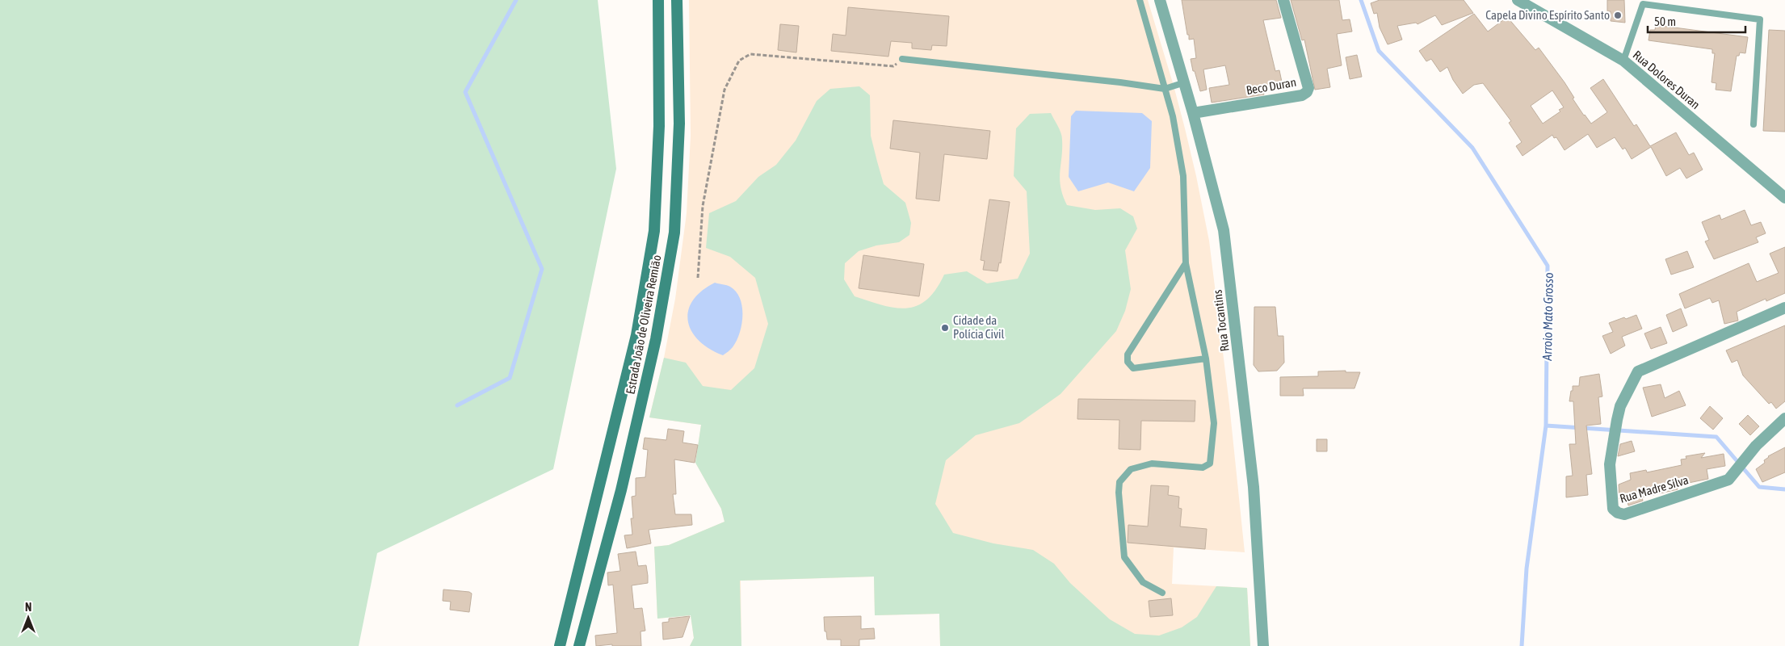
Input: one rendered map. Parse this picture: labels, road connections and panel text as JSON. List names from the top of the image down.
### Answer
{
  "streets": {
    "main road": ["Estrada João de Oliveira Remião"],
    "street": [
      "Rua Dolores Duran",
      "Beco Duran",
      "Rua Tocantins",
      "Rua Madre Silva"
    ]
  },
  "crossings": [
    ["Beco Duran", "Rua Tocantins"]
  ],
  "water": ["Arroio Mato Grosso"],
  "places": ["Capela Divino Espírito Santo", "Cidade da Polícia Civil"],
  "scale_bar": "50 m",
  "north": "top"
}
